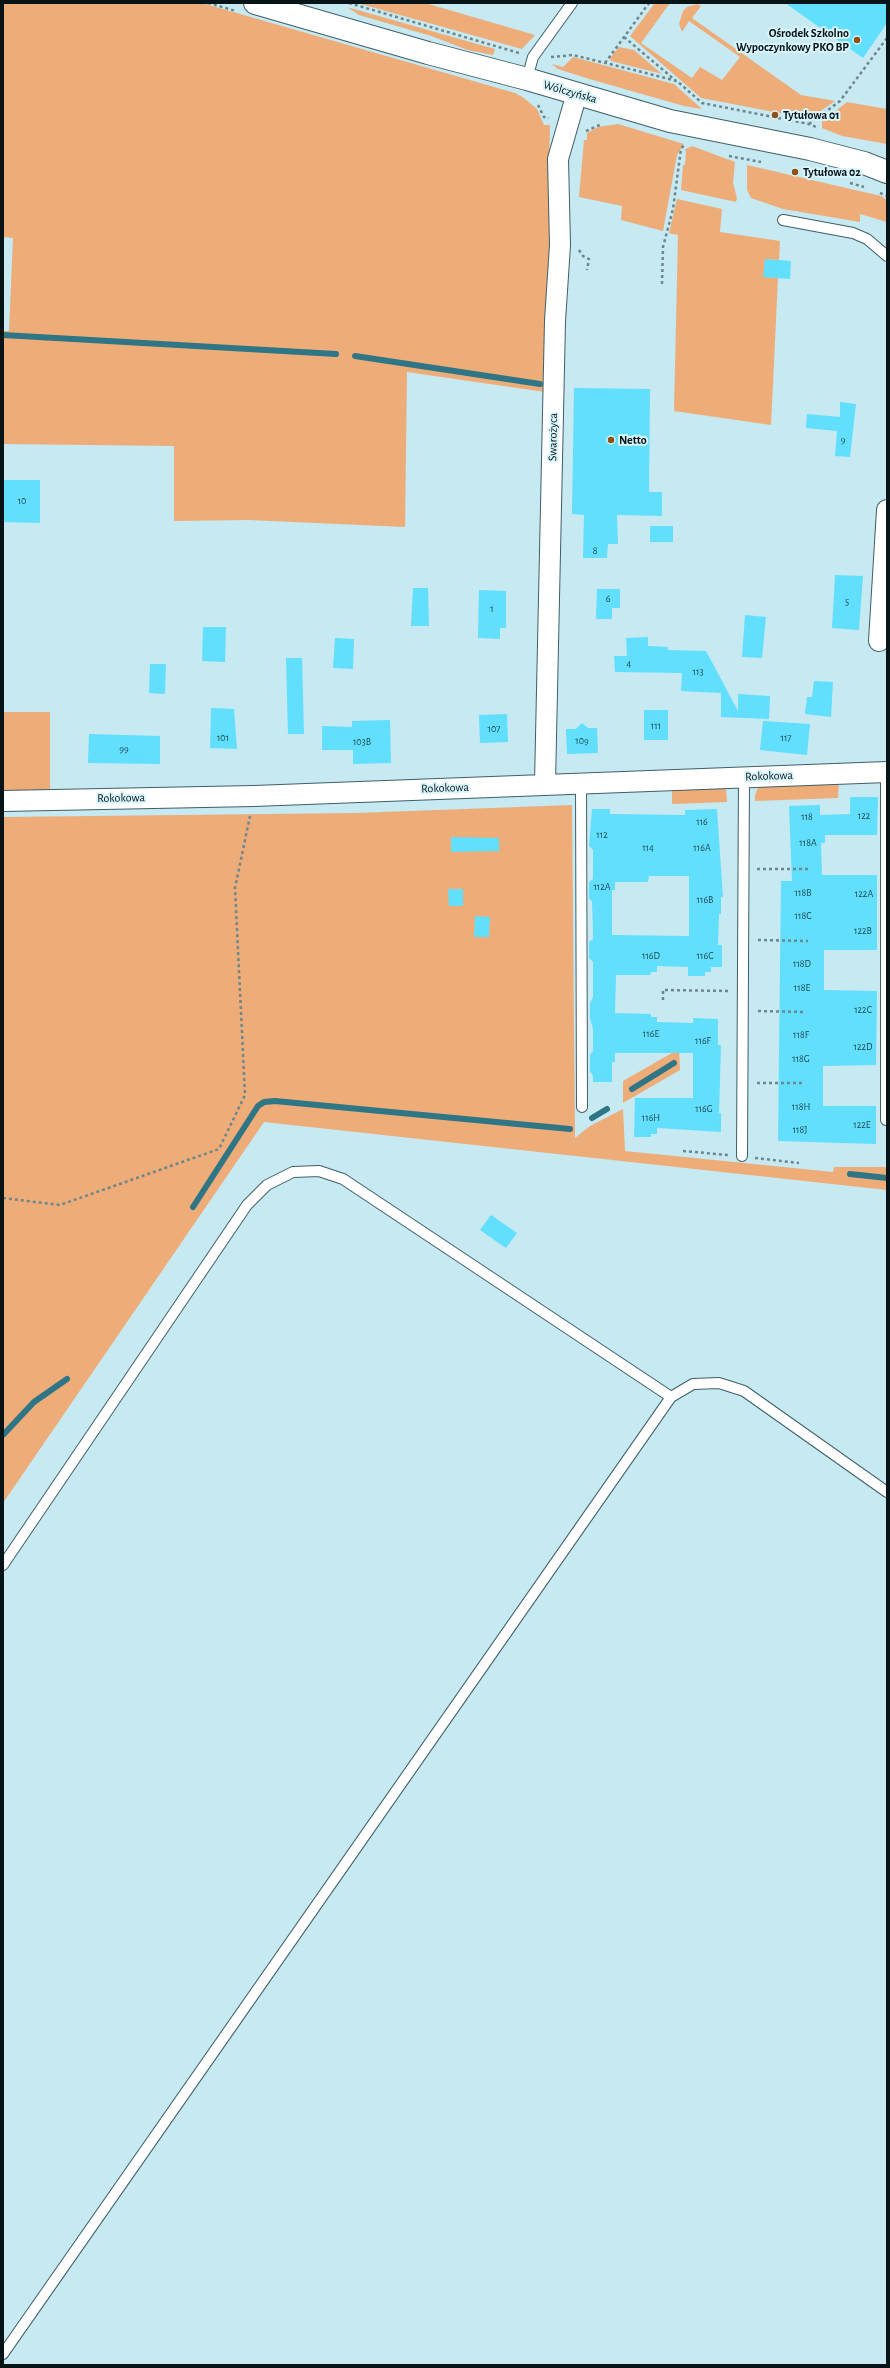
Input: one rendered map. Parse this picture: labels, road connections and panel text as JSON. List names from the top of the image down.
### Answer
{
  "streets": {
    "main road": ["Wólczyńska"],
    "street": ["Swarożyca", "Rokokowa"]
  },
  "crossings": [
    ["Wólczyńska", "Swarożyca"],
    ["Swarożyca", "Rokokowa"]
  ],
  "places": [
    "Ośrodek Szkolno Wypoczynkowy PKO BP",
    "Tytułowa 01",
    "Tytułowa 02",
    "Netto"
  ],
  "house_numbers": [
    "9",
    "10",
    "8",
    "6",
    "5",
    "1",
    "4",
    "113",
    "111",
    "107",
    "101",
    "117",
    "109",
    "103B",
    "99",
    "122",
    "118",
    "116",
    "112",
    "118A",
    "114",
    "116A",
    "112A",
    "118B",
    "122A",
    "116B",
    "118C",
    "122B",
    "116D",
    "116C",
    "118D",
    "118E",
    "122C",
    "116E",
    "118F",
    "116F",
    "122D",
    "118G",
    "118H",
    "116G",
    "116H",
    "122E",
    "118J"
  ]
}
